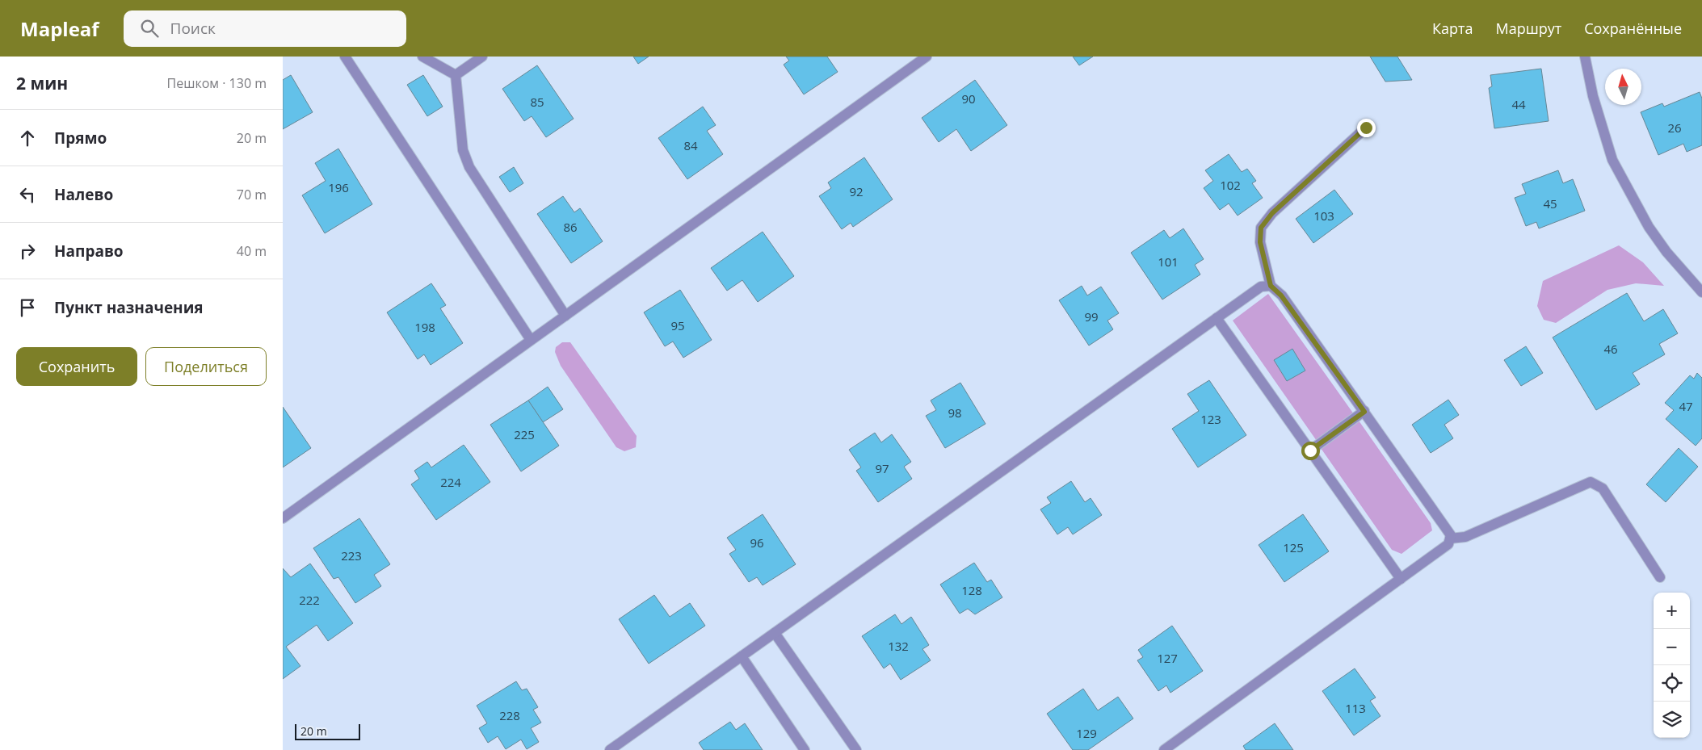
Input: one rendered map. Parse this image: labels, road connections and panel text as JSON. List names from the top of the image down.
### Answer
{
  "house_numbers": [
    "90",
    "85",
    "44",
    "26",
    "84",
    "102",
    "196",
    "92",
    "45",
    "103",
    "86",
    "101",
    "99",
    "95",
    "198",
    "46",
    "47",
    "98",
    "123",
    "225",
    "97",
    "224",
    "96",
    "125",
    "223",
    "128",
    "222",
    "132",
    "127",
    "113",
    "228",
    "129"
  ],
  "scale_bar": "20 m",
  "north": "top",
  "page": {
    "header": "Mapleaf",
    "search": "Поиск",
    "nav": ["Карта", "Маршрут", "Сохранённые"],
    "heading": ["2 мин", "Пешком · 130 m"],
    "list": [
      ["Прямо", "20 m"],
      ["Налево", "70 m"],
      ["Направо", "40 m"],
      "Пункт назначения"
    ],
    "buttons": ["Сохранить", "Поделиться"],
    "map_buttons": ["+", "−"],
    "scale": "20 m"
  }
}
